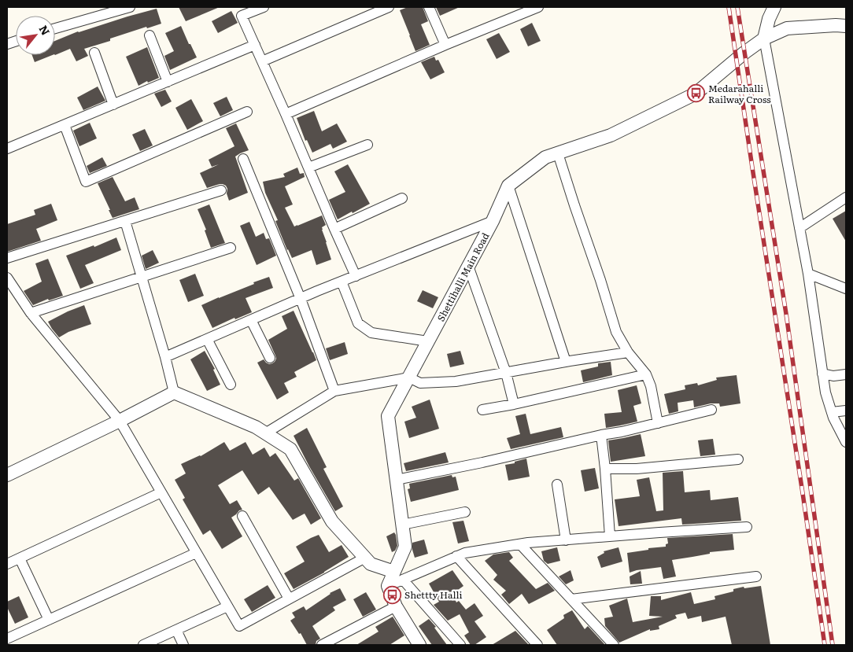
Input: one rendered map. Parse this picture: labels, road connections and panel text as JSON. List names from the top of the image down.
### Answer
{
  "streets": {
    "street": ["Shettihalli Main Road"]
  },
  "places": {
    "bus stop": ["Medarahalli Railway Cross", "Shettty Halli"]
  },
  "north": "top right"
}
